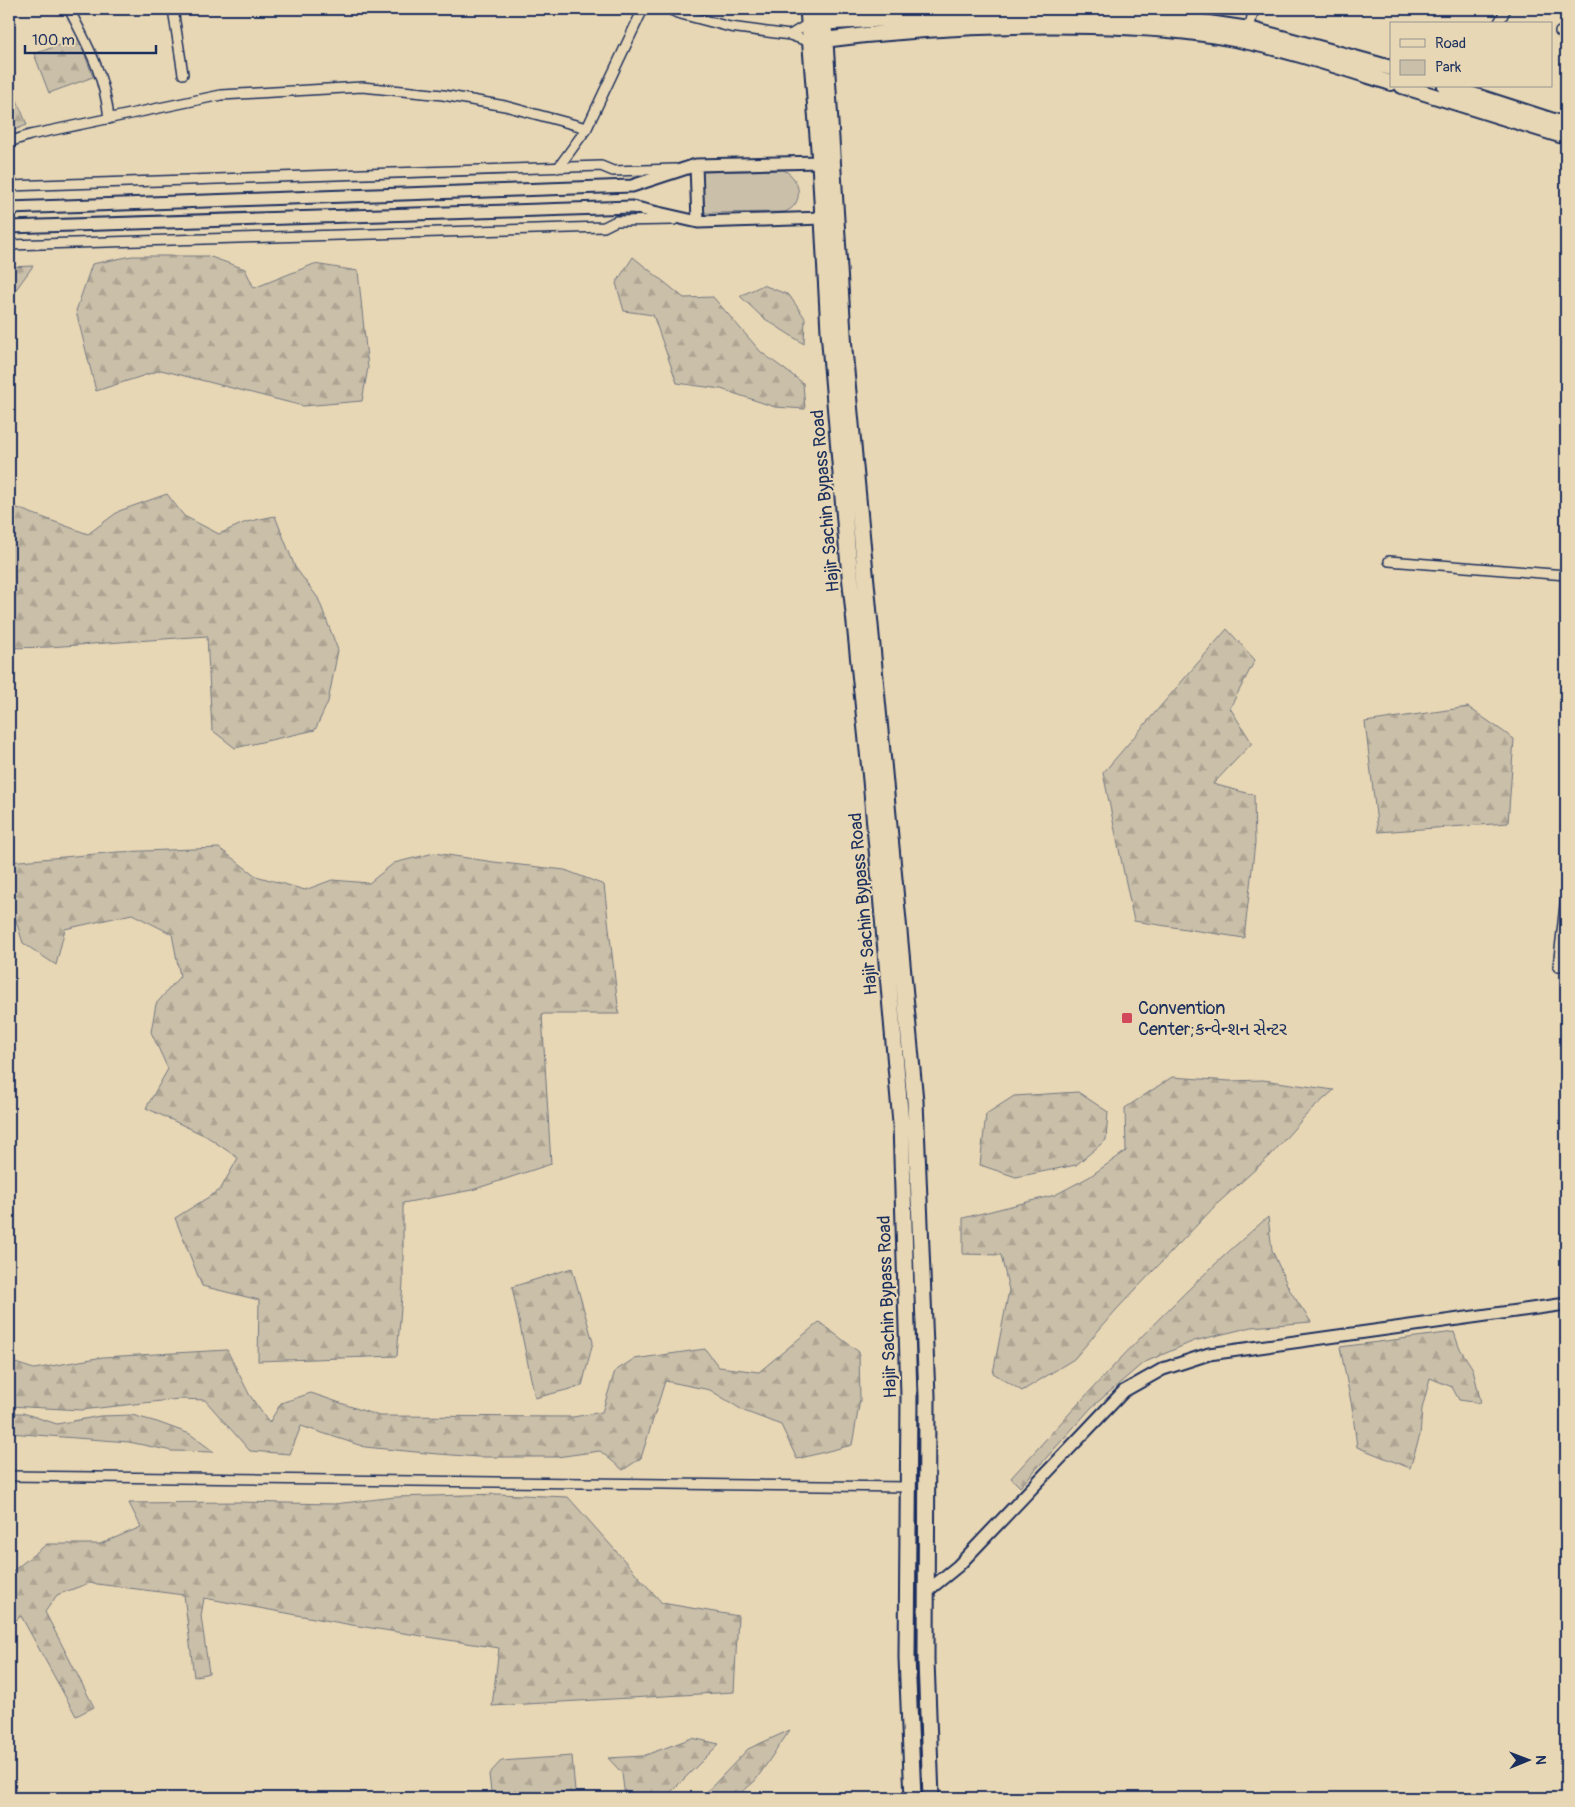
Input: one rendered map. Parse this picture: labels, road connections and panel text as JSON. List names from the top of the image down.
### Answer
{
  "streets": {
    "highway": ["Hajir Sachin Bypass Road"]
  },
  "places": {
    "transit": ["Convention Center;કન્વેન્શન સેન્ટર"]
  },
  "legend": ["Road", "Park"],
  "scale_bar": "100 m",
  "north": "right"
}
